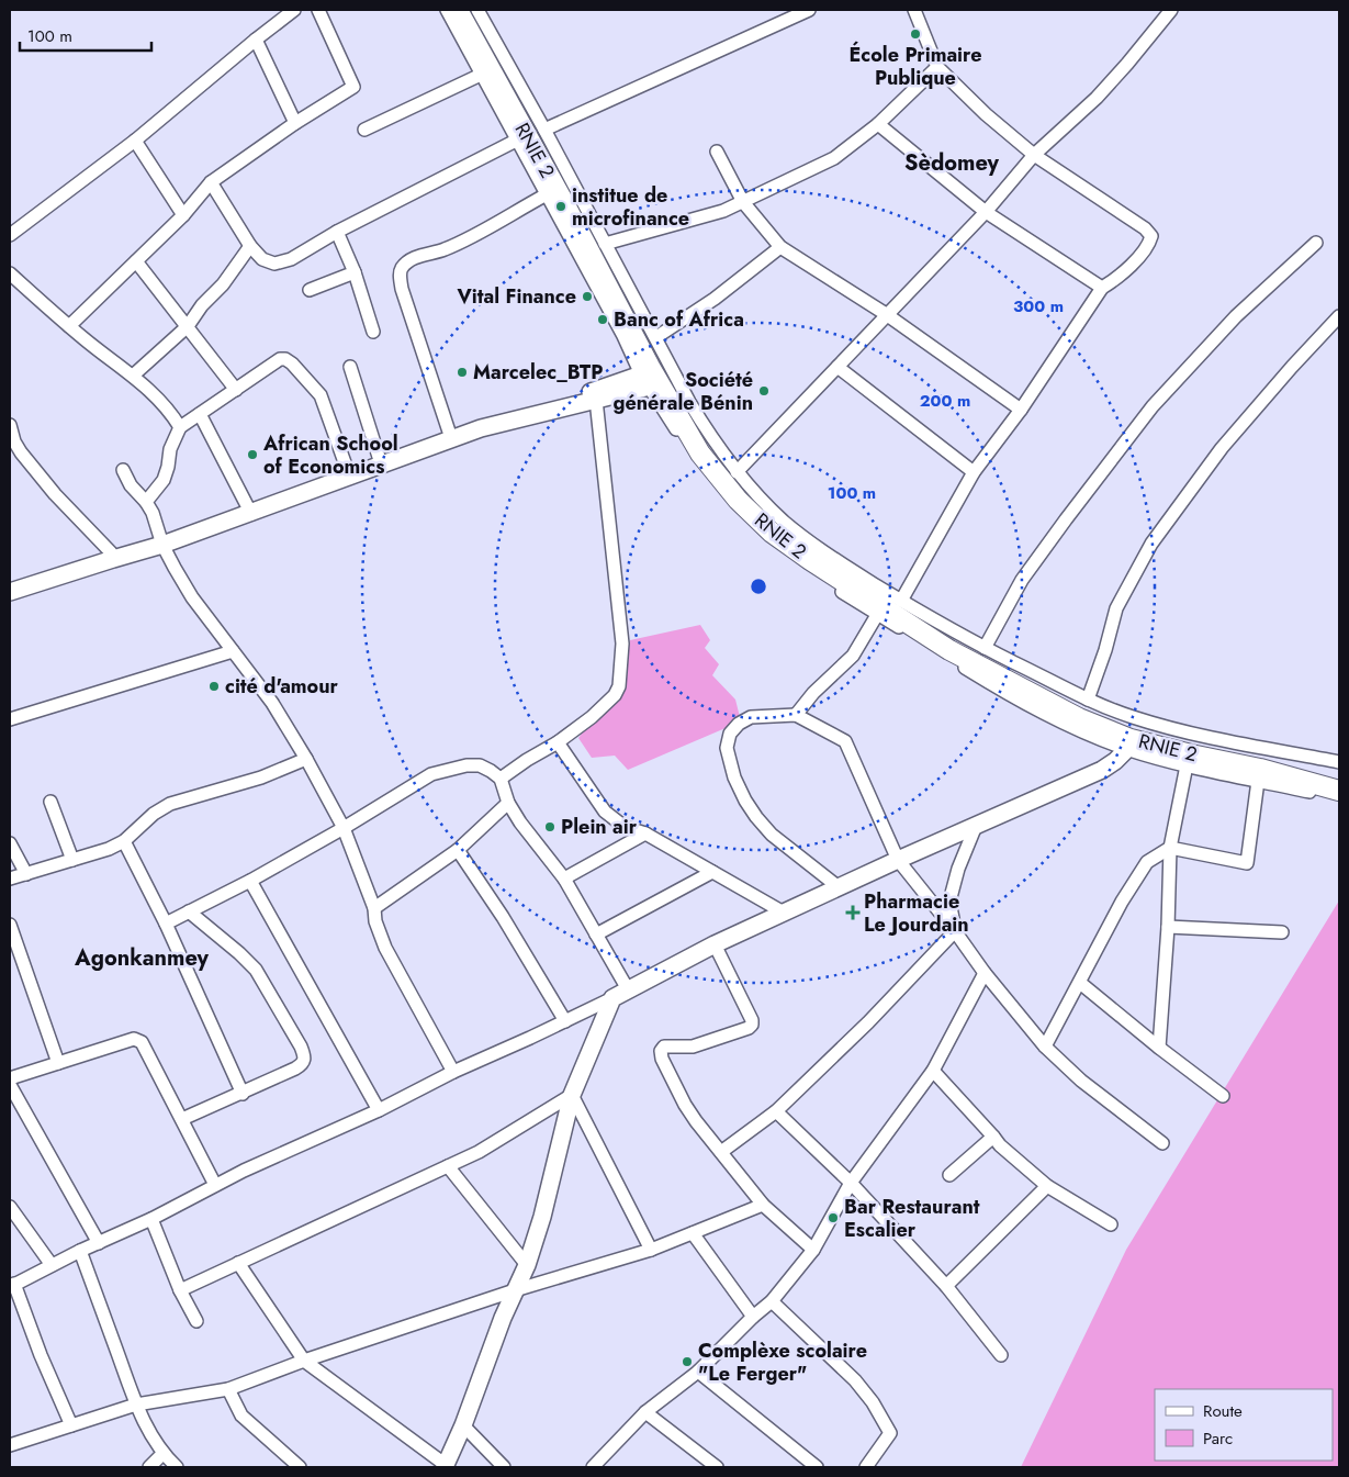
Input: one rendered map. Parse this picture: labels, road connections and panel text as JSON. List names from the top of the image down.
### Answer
{
  "streets": {
    "highway": ["RNIE 2"]
  },
  "districts": ["Sèdomey", "Agonkanmey"],
  "places": {
    "other": [
      "École Primaire Publique",
      "institue de microfinance",
      "Vital Finance",
      "Banc of Africa",
      "Marcelec_BTP",
      "Société générale Bénin",
      "African School of Economics",
      "cité d'amour",
      "Plein air",
      "Bar Restaurant Escalier",
      "Complèxe scolaire \"Le Ferger\""
    ],
    "health": ["Pharmacie Le Jourdain"]
  },
  "legend": ["Route", "Parc"],
  "scale_bar": "100 m",
  "rings": ["300 m", "200 m", "100 m"]
}
